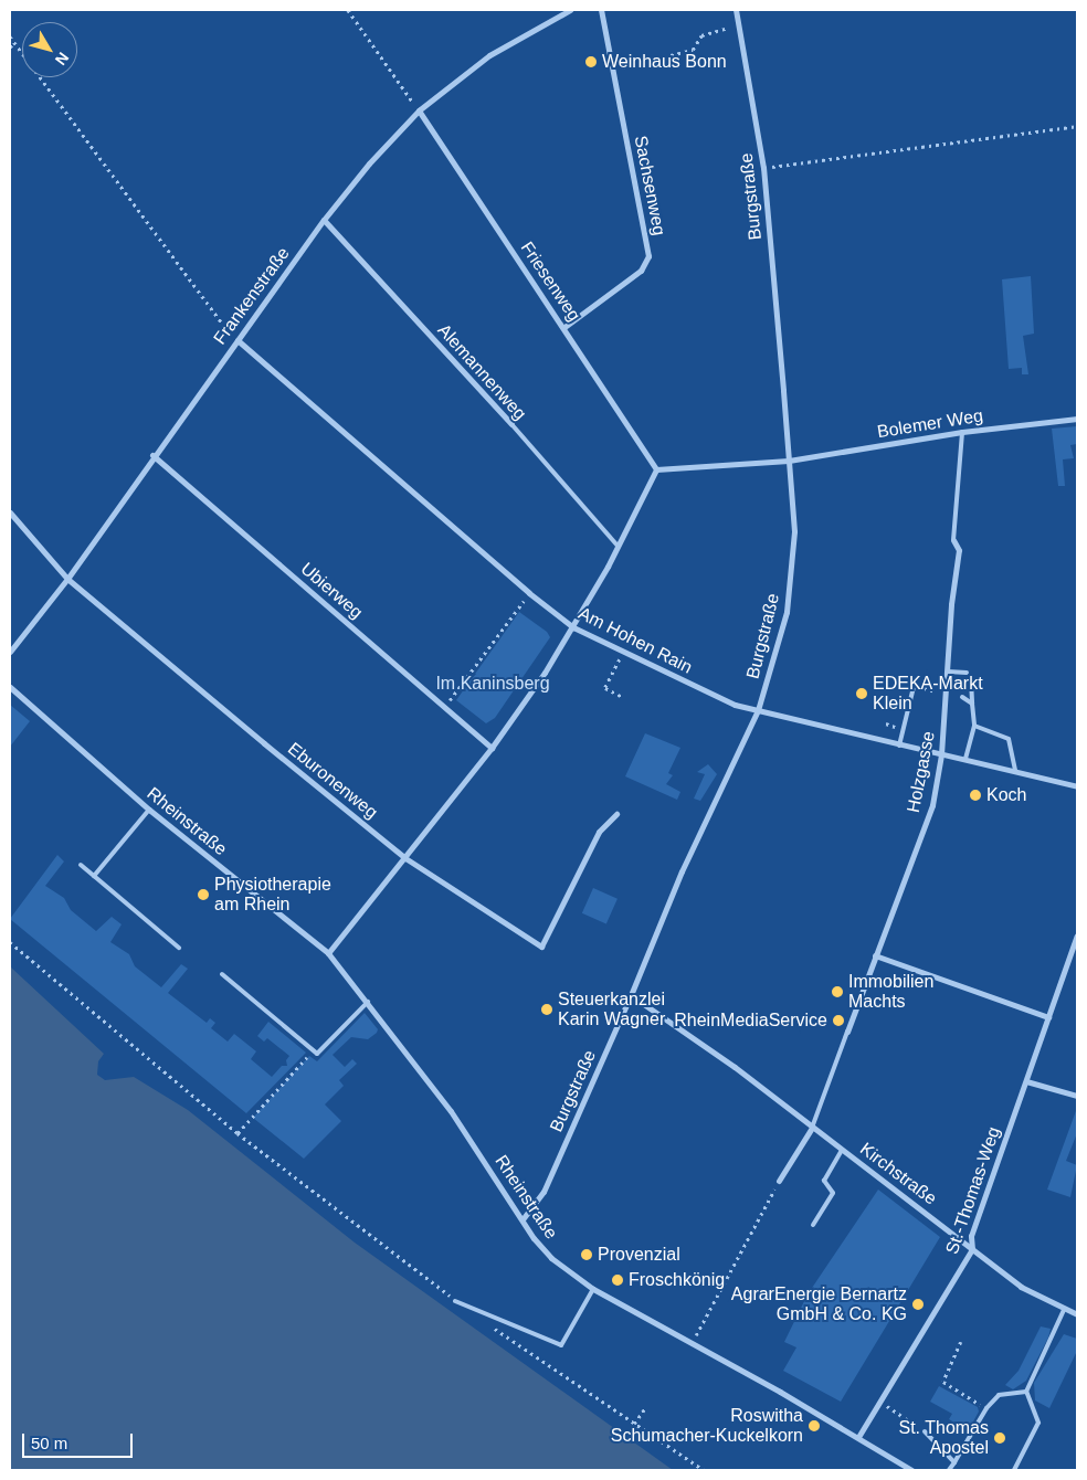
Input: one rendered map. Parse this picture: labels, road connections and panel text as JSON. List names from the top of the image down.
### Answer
{
  "streets": {
    "street": [
      "Sachsenweg",
      "Burgstraße",
      "Friesenweg",
      "Frankenstraße",
      "Alemannenweg",
      "Bolemer Weg",
      "Ubierweg",
      "Am Hohen Rain",
      "Holzgasse",
      "Eburonenweg",
      "Rheinstraße",
      "Kirchstraße",
      "St.-Thomas-Weg"
    ]
  },
  "crossings": [
    ["Sachsenweg", "Friesenweg"],
    ["Burgstraße", "Bolemer Weg"],
    ["Burgstraße", "Am Hohen Rain"],
    ["Burgstraße", "Rheinstraße"],
    ["Burgstraße", "Kirchstraße"],
    ["Friesenweg", "Frankenstraße"],
    ["Frankenstraße", "Alemannenweg"],
    ["Frankenstraße", "Ubierweg"],
    ["Frankenstraße", "Am Hohen Rain"],
    ["Frankenstraße", "Eburonenweg"],
    ["Am Hohen Rain", "Holzgasse"],
    ["Rheinstraße", "St.-Thomas-Weg"],
    ["Kirchstraße", "St.-Thomas-Weg"]
  ],
  "parks": ["Im Kaninsberg"],
  "places": [
    "Weinhaus Bonn",
    "EDEKA-Markt Klein",
    "Koch",
    "Physiotherapie am Rhein",
    "Immobilien Machts",
    "Steuerkanzlei Karin Wagner",
    "RheinMediaService",
    "Provenzial",
    "Froschkönig",
    "AgrarEnergie Bernartz GmbH & Co. KG",
    "Roswitha Schumacher-Kuckelkorn",
    "St. Thomas Apostel"
  ],
  "scale_bar": "50 m",
  "north": "bottom right"
}
